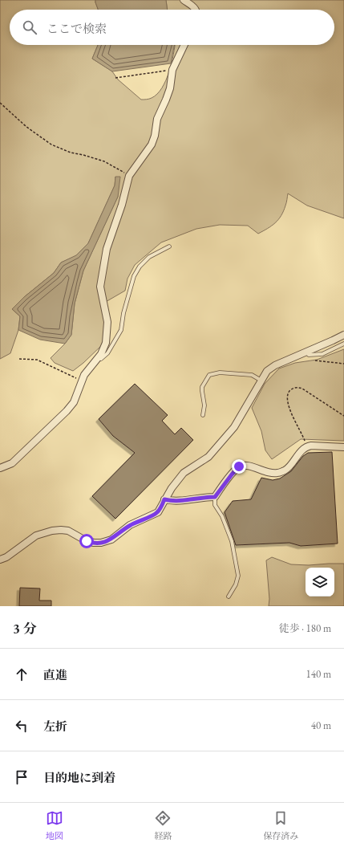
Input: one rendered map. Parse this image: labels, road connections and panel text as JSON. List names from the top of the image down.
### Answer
{
  "page": {
    "search": "ここで検索",
    "heading": ["3 分", "徒歩 · 180 m"],
    "list": [
      ["直進", "140 m"],
      ["左折", "40 m"],
      "目的地に到着"
    ],
    "nav": ["地図", "経路", "保存済み"]
  }
}
